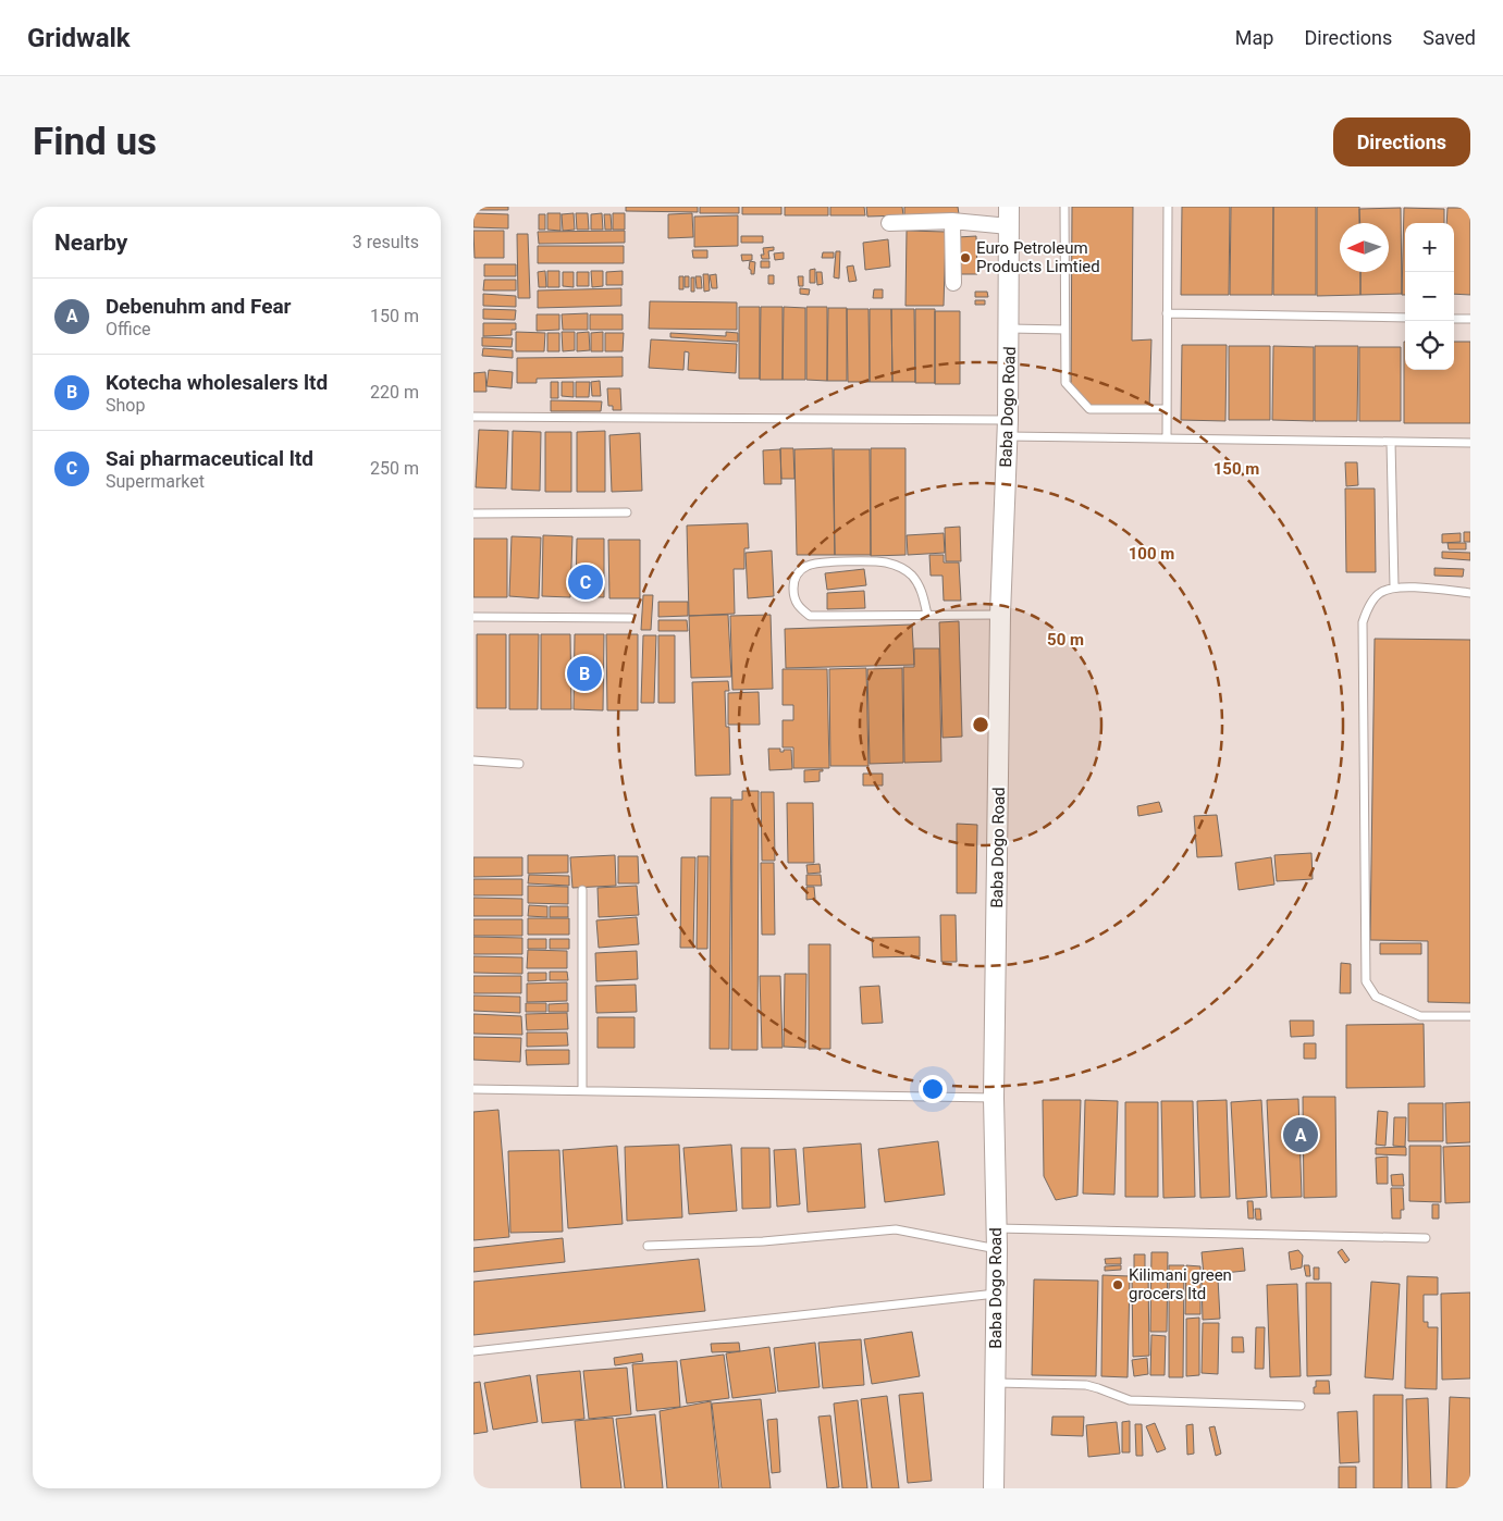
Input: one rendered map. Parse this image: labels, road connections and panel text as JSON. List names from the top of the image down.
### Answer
{
  "streets": {
    "street": ["Baba Dogo Road"]
  },
  "places": ["Euro Petroleum Products Limtied", "Kilimani green grocers ltd"],
  "north": "left",
  "page": {
    "header": "Gridwalk",
    "nav": ["Map", "Directions", "Saved"],
    "buttons": "Directions",
    "title": "Find us",
    "heading": ["Nearby", "3 results"],
    "map_buttons": ["+", "−"],
    "list": [
      {
        "mark": "A",
        "name": "Debenuhm and Fear",
        "note": "Office",
        "value": "150 m"
      },
      {
        "mark": "B",
        "name": "Kotecha wholesalers ltd",
        "note": "Shop",
        "value": "220 m"
      },
      {
        "mark": "C",
        "name": "Sai pharmaceutical ltd",
        "note": "Supermarket",
        "value": "250 m"
      }
    ],
    "pins": ["C", "B", "A"]
  },
  "rings": ["150 m", "100 m", "50 m"]
}
